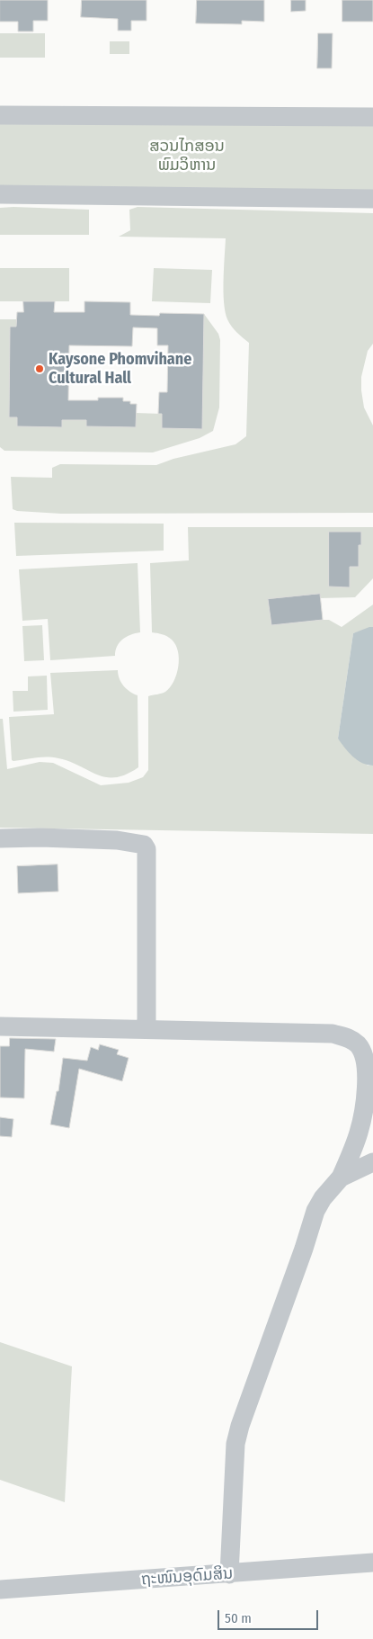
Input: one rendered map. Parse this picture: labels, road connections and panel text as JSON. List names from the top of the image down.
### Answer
{
  "streets": {
    "street": ["ຖະໜົນອຸດົມສິນ"]
  },
  "parks": ["ສວນໄກສອນ ພົມວິຫານ"],
  "places": ["Kaysone Phomvihane Cultural Hall"],
  "scale_bar": "50 m"
}
